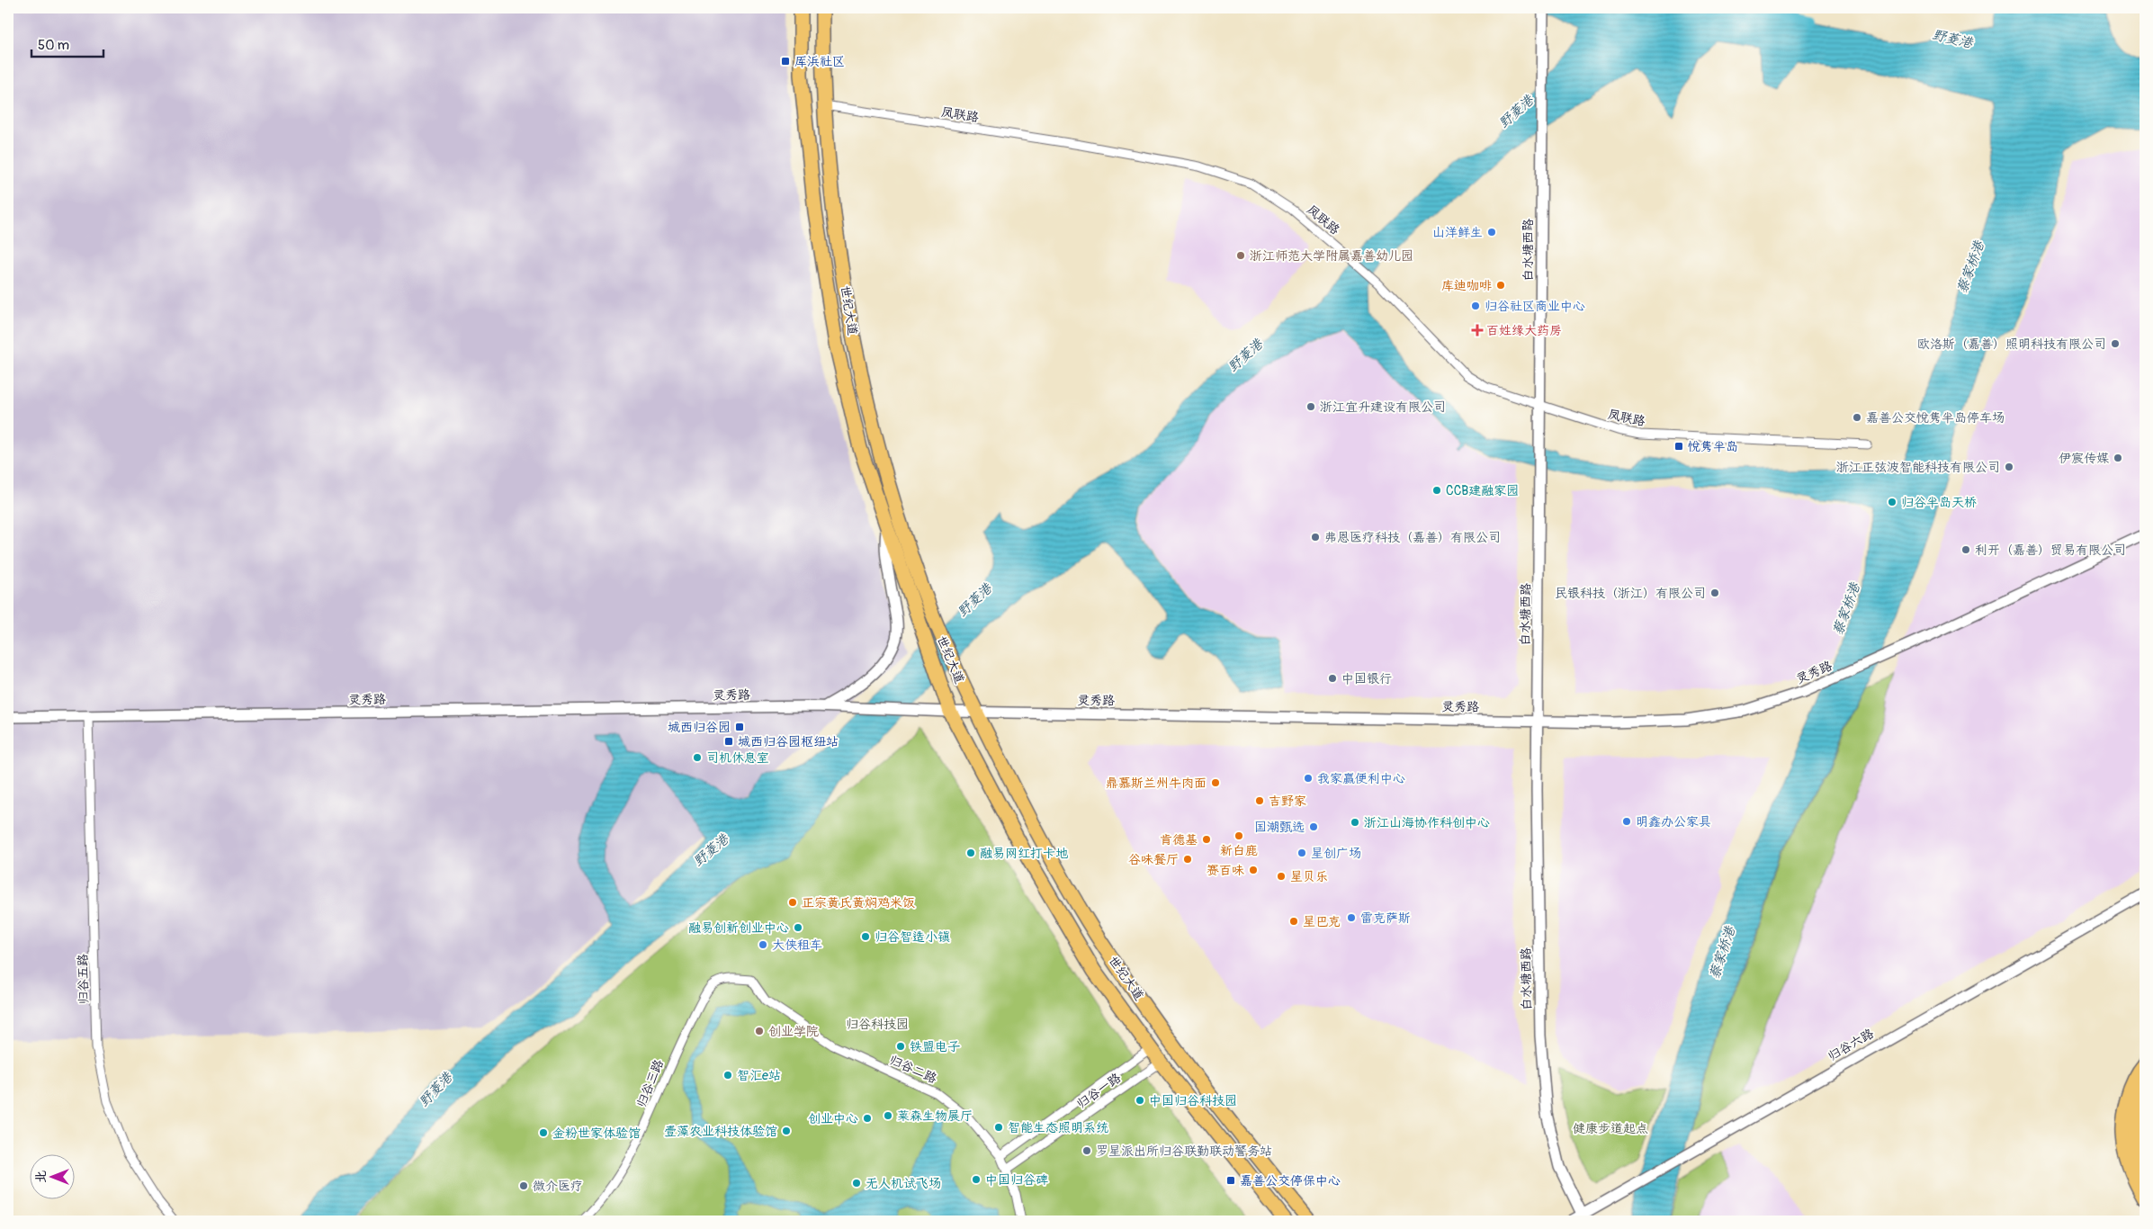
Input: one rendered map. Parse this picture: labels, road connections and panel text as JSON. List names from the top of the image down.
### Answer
{
  "streets": {
    "main road": ["世纪大道"],
    "street": [
      "凤联路",
      "白水塘西路",
      "灵秀路",
      "归谷五路",
      "归谷六路",
      "归谷二路",
      "归谷三路",
      "归谷一路"
    ]
  },
  "crossings": [
    ["凤联路", "白水塘西路"],
    ["凤联路", "世纪大道"],
    ["白水塘西路", "灵秀路"],
    ["白水塘西路", "归谷六路"],
    ["世纪大道", "灵秀路"],
    ["世纪大道", "归谷一路"],
    ["灵秀路", "归谷五路"],
    ["归谷二路", "归谷三路"],
    ["归谷二路", "归谷一路"]
  ],
  "water": ["野菱港", "蔡家桥港"],
  "parks": ["归谷科技园", "健康步道起点"],
  "places": {
    "transit": [
      "厍浜社区",
      "悦隽半岛",
      "城西归谷园",
      "城西归谷园枢纽站",
      "嘉善公交停保中心"
    ],
    "other": [
      "山洋鲜生",
      "浙江师范大学附属嘉善幼儿园",
      "库迪咖啡",
      "归谷社区商业中心",
      "欧洛斯（嘉善）照明科技有限公司",
      "浙江宜升建设有限公司",
      "嘉善公交悦隽半岛停车场",
      "伊宸传媒",
      "浙江正弦波智能科技有限公司",
      "CCB建融家园",
      "归谷半岛天桥",
      "弗恩医疗科技（嘉善）有限公司",
      "利开（嘉善）贸易有限公司",
      "民银科技（浙江）有限公司",
      "中国银行",
      "司机休息室",
      "我家赢便利中心",
      "鼎慕斯兰州牛肉面",
      "吉野家",
      "明鑫办公家具",
      "浙江山海协作科创中心",
      "国潮甄选",
      "新白鹿",
      "肯德基",
      "融易网红打卡地",
      "星创广场",
      "谷味餐厅",
      "赛百味",
      "星贝乐",
      "正宗黄氏黄焖鸡米饭",
      "雷克萨斯",
      "星巴克",
      "融易创新创业中心",
      "归谷智造小镇",
      "大侠租车",
      "创业学院",
      "铁盟电子",
      "智汇e站",
      "中国归谷科技园",
      "莱森生物展厅",
      "创业中心",
      "智能生态照明系统",
      "壹藻农业科技体验馆",
      "金粉世家体验馆",
      "罗星派出所归谷联勤联动警务站",
      "中国归谷碑",
      "无人机试飞场",
      "微介医疗"
    ],
    "health": ["百姓缘大药房"]
  },
  "scale_bar": "50 m",
  "north": "left"
}
